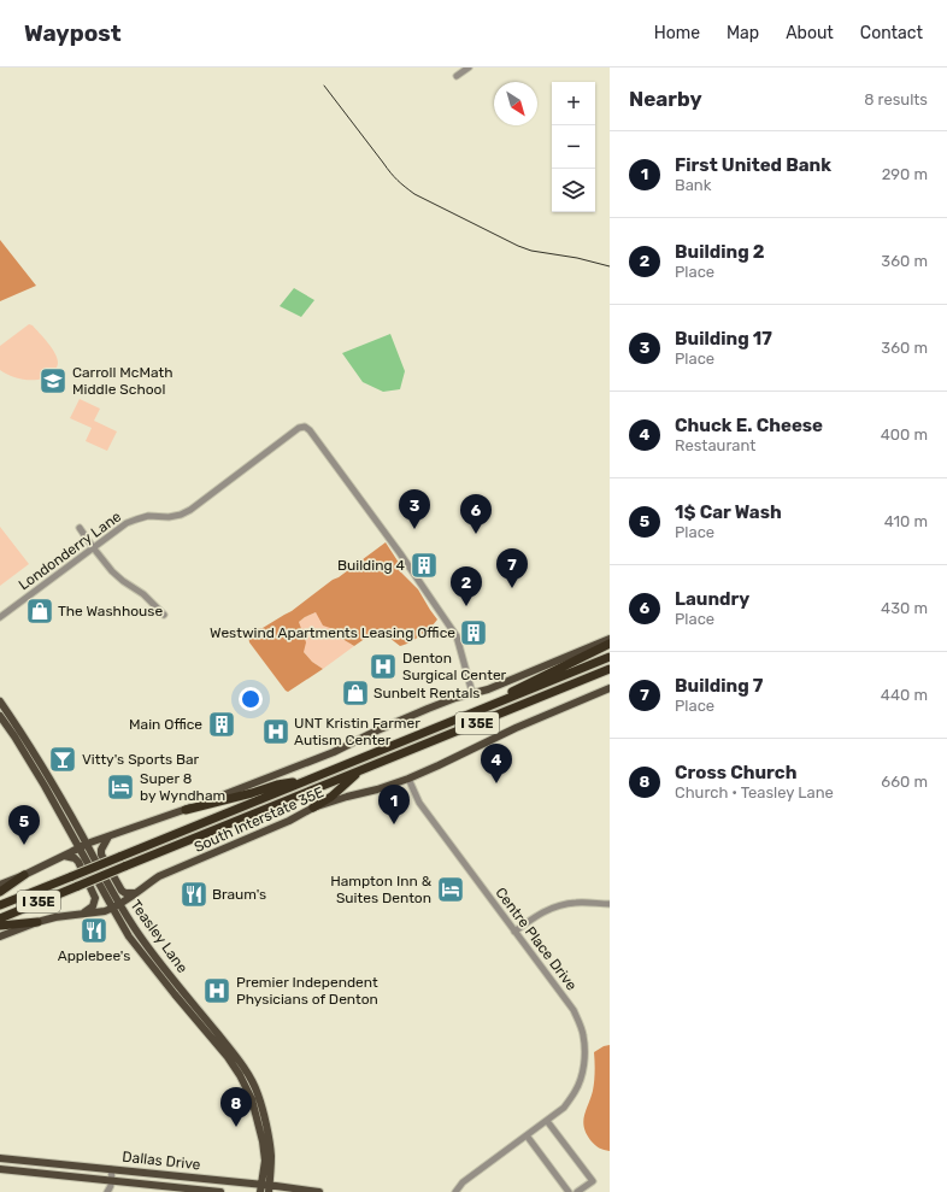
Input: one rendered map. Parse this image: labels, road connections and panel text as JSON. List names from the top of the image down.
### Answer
{
  "streets": {
    "highway": ["I 35E"],
    "main road": ["South Interstate 35E", "Teasley Lane", "Dallas Drive"],
    "street": ["Londonderry Lane", "Centre Place Drive"]
  },
  "crossings": [
    ["South Interstate 35E", "Teasley Lane"],
    ["South Interstate 35E", "Centre Place Drive"],
    ["Teasley Lane", "Dallas Drive"]
  ],
  "places": {
    "school or university": ["Carroll McMath Middle School"],
    "building": ["Building 4", "Westwind Apartments Leasing Office", "Main Office"],
    "shop": ["The Washhouse", "Sunbelt Rentals"],
    "hospital": ["Denton Surgical Center", "UNT Kristin Farmer Autism Center", "Premier Independent Physicians of Denton"],
    "bar": ["Vitty's Sports Bar"],
    "hotel": ["Super 8 by Wyndham", "Hampton Inn & Suites Denton"],
    "restaurant": ["Braum's", "Applebee's"]
  },
  "north": "bottom right",
  "page": {
    "header": "Waypost",
    "nav": [
      "Home",
      "Map",
      "About",
      "Contact"
    ],
    "heading": ["Nearby", "8 results"],
    "map_buttons": ["+", "−"],
    "list": [
      {
        "mark": "1",
        "name": "First United Bank",
        "note": "Bank",
        "value": "290 m"
      },
      {
        "mark": "2",
        "name": "Building 2",
        "note": "Place",
        "value": "360 m"
      },
      {
        "mark": "3",
        "name": "Building 17",
        "note": "Place",
        "value": "360 m"
      },
      {
        "mark": "4",
        "name": "Chuck E. Cheese",
        "note": "Restaurant",
        "value": "400 m"
      },
      {
        "mark": "5",
        "name": "1$ Car Wash",
        "note": "Place",
        "value": "410 m"
      },
      {
        "mark": "6",
        "name": "Laundry",
        "note": "Place",
        "value": "430 m"
      },
      {
        "mark": "7",
        "name": "Building 7",
        "note": "Place",
        "value": "440 m"
      },
      {
        "mark": "8",
        "name": "Cross Church",
        "note": "Church · Teasley Lane",
        "value": "660 m"
      }
    ],
    "pins": [
      "3",
      "6",
      "7",
      "2",
      "4",
      "1",
      "5",
      "8"
    ]
  }
}
